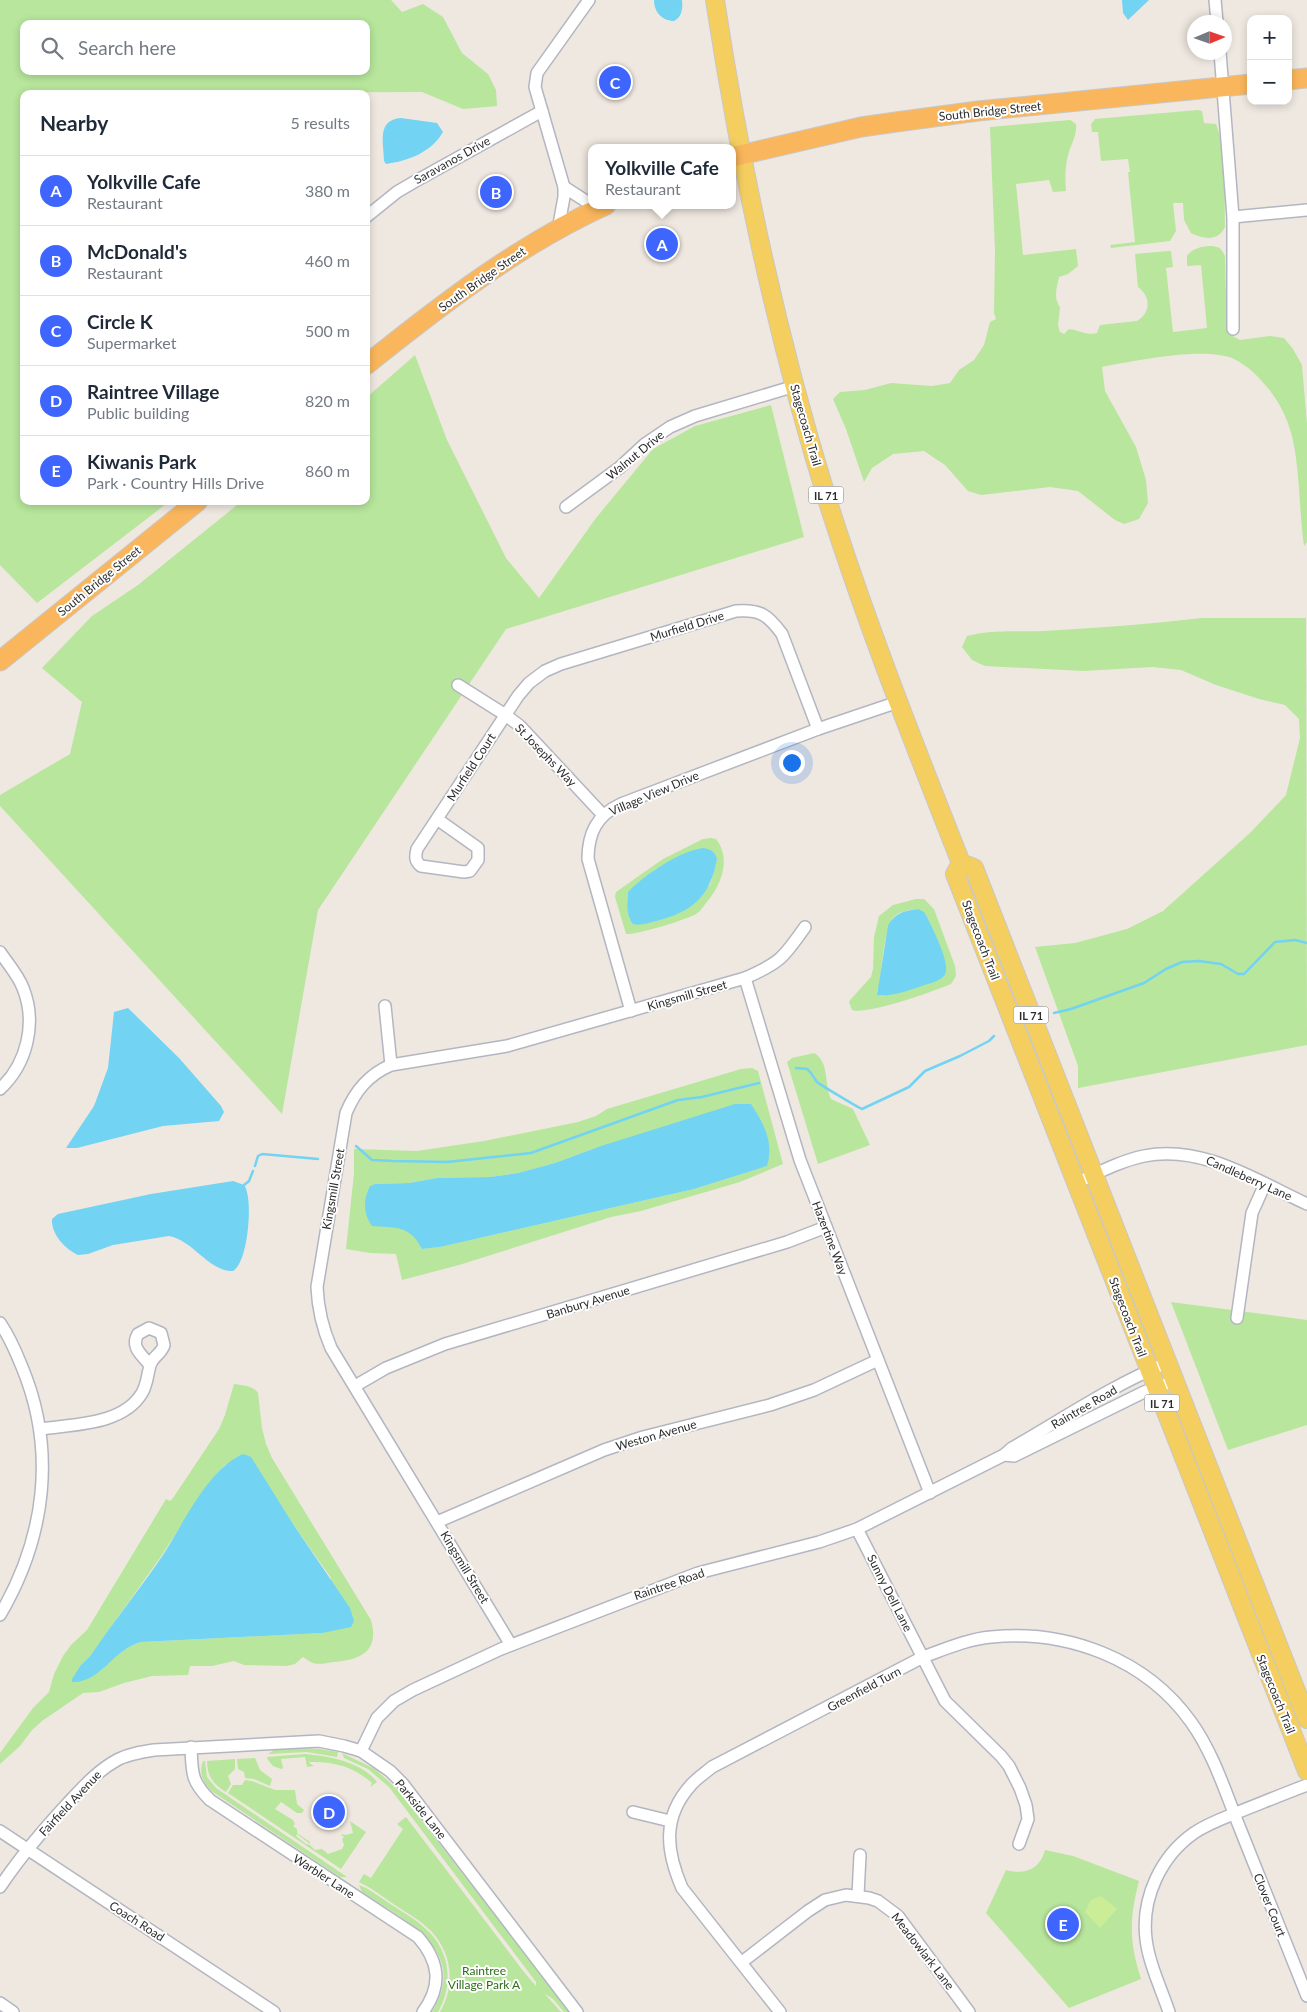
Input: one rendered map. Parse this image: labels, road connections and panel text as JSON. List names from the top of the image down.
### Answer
{
  "streets": {
    "highway": ["South Bridge Street"],
    "main road": ["Stagecoach Trail", "IL 71"],
    "street": [
      "Saravanos Drive",
      "Walnut Drive",
      "Murfield Drive",
      "St Josephs Way",
      "Murfield Court",
      "Village View Drive",
      "Kingsmill Street",
      "Candleberry Lane",
      "Hazertine Way",
      "Banbury Avenue",
      "Raintree Road",
      "Weston Avenue",
      "Sunny Dell Lane",
      "Greenfield Turn",
      "Fairfield Avenue",
      "Parkside Lane",
      "Warbler Lane",
      "Clover Court",
      "Coach Road",
      "Meadowlark Lane"
    ]
  },
  "crossings": [
    ["South Bridge Street", "Stagecoach Trail"],
    ["Stagecoach Trail", "Walnut Drive"],
    ["Stagecoach Trail", "Village View Drive"],
    ["Stagecoach Trail", "Candleberry Lane"],
    ["Stagecoach Trail", "Raintree Road"],
    ["Murfield Drive", "St Josephs Way"],
    ["Murfield Drive", "Murfield Court"],
    ["Murfield Drive", "Village View Drive"],
    ["St Josephs Way", "Murfield Court"],
    ["St Josephs Way", "Village View Drive"],
    ["Village View Drive", "Kingsmill Street"],
    ["Kingsmill Street", "Hazertine Way"],
    ["Kingsmill Street", "Banbury Avenue"],
    ["Kingsmill Street", "Raintree Road"],
    ["Kingsmill Street", "Weston Avenue"],
    ["Hazertine Way", "Banbury Avenue"],
    ["Hazertine Way", "Raintree Road"],
    ["Hazertine Way", "Weston Avenue"],
    ["Raintree Road", "Sunny Dell Lane"],
    ["Raintree Road", "Parkside Lane"],
    ["Sunny Dell Lane", "Greenfield Turn"],
    ["Greenfield Turn", "Clover Court"],
    ["Greenfield Turn", "Meadowlark Lane"],
    ["Fairfield Avenue", "Parkside Lane"],
    ["Fairfield Avenue", "Warbler Lane"],
    ["Fairfield Avenue", "Coach Road"],
    ["Parkside Lane", "Warbler Lane"]
  ],
  "parks": ["Raintree Village Park A"],
  "north": "right",
  "page": {
    "map_buttons": ["+", "−"],
    "search": "Search here",
    "pins": [
      "C",
      "B",
      "A",
      "D",
      "E"
    ],
    "heading": ["Nearby", "5 results"],
    "popup": ["Yolkville Cafe", "Restaurant"],
    "list": [
      {
        "mark": "A",
        "name": "Yolkville Cafe",
        "note": "Restaurant",
        "value": "380 m"
      },
      {
        "mark": "B",
        "name": "McDonald's",
        "note": "Restaurant",
        "value": "460 m"
      },
      {
        "mark": "C",
        "name": "Circle K",
        "note": "Supermarket",
        "value": "500 m"
      },
      {
        "mark": "D",
        "name": "Raintree Village",
        "note": "Public building",
        "value": "820 m"
      },
      {
        "mark": "E",
        "name": "Kiwanis Park",
        "note": "Park · Country Hills Drive",
        "value": "860 m"
      }
    ]
  }
}
